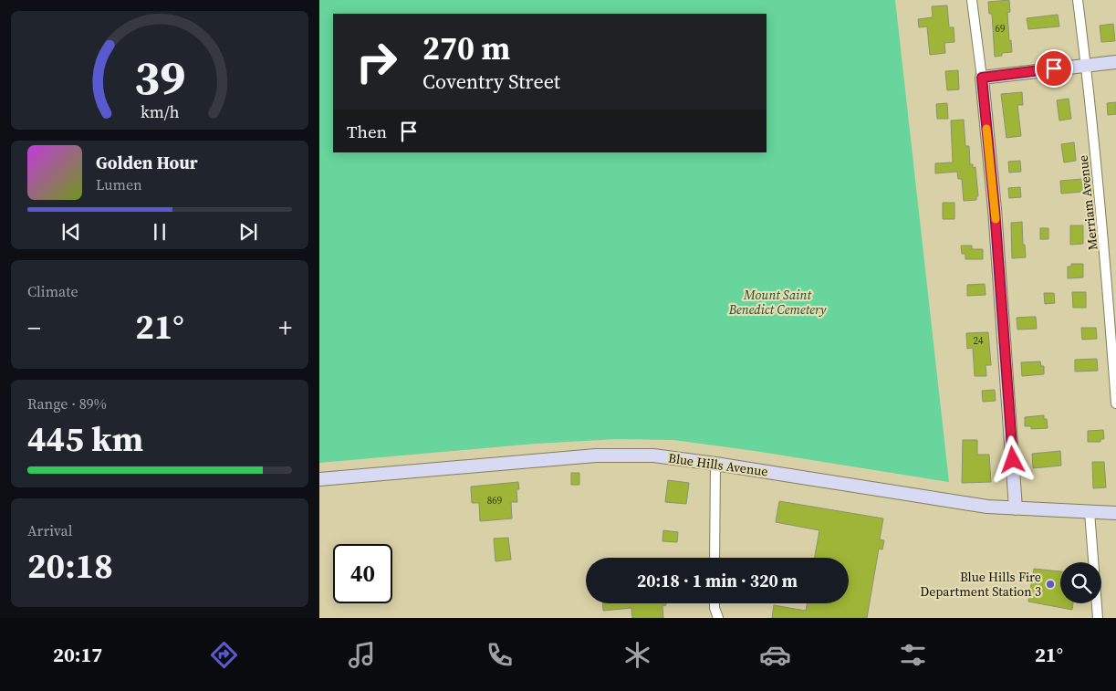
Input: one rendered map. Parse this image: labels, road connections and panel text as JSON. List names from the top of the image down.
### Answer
{
  "streets": {
    "main road": ["Blue Hills Avenue"],
    "street": ["Merriam Avenue"]
  },
  "parks": ["Mount Saint Benedict Cemetery"],
  "places": ["Blue Hills Fire Department Station 3"],
  "house_numbers": ["69", "24", "869"],
  "page": {
    "turn": ["270 m", "Coventry Street"],
    "then": "Then",
    "song": ["Golden Hour", "Lumen"],
    "tile": [
      "Climate",
      ["Range · 89%", "445 km"],
      ["Arrival", "20:18"]
    ],
    "heat": ["−", "21°", "+"],
    "limit": "40",
    "trip": "20:18 · 1 min · 320 m",
    "tabs": ["20:17", "21°"],
    "gauge": ["39", "km/h"]
  }
}
